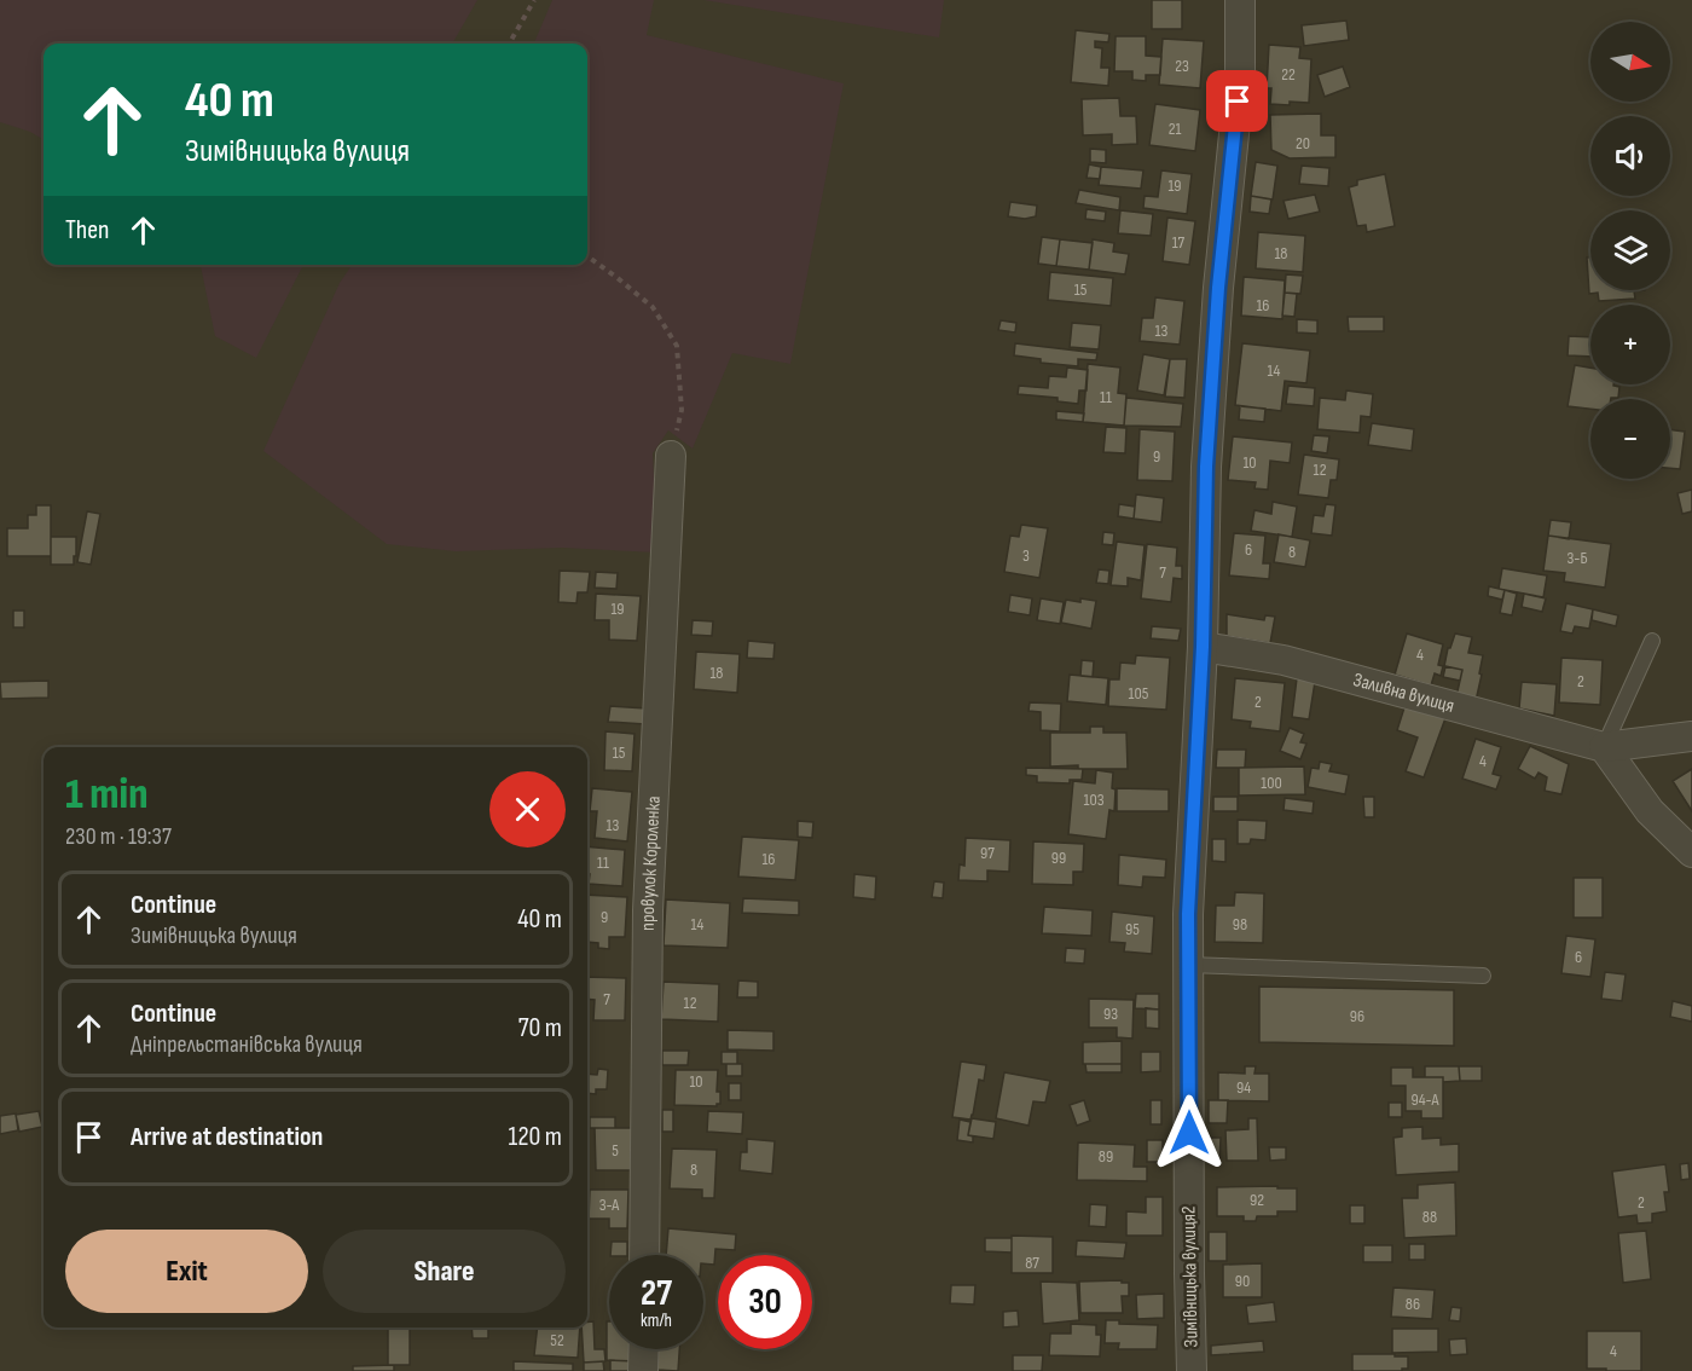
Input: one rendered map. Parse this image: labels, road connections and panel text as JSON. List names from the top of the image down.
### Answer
{
  "streets": {
    "street": ["Заливна вулиця", "провулок Короленка", "Зимівницька вулиця2"]
  },
  "crossings": [
    ["Заливна вулиця", "Зимівницька вулиця2"]
  ],
  "house_numbers": [
    "23",
    "22",
    "21",
    "20",
    "19",
    "17",
    "18",
    "15",
    "16",
    "13",
    "14",
    "11",
    "9",
    "10",
    "12",
    "6",
    "8",
    "3",
    "3-Б",
    "7",
    "19",
    "4",
    "18",
    "2",
    "105",
    "2",
    "15",
    "4",
    "100",
    "103",
    "13",
    "97",
    "99",
    "16",
    "11",
    "9",
    "14",
    "98",
    "95",
    "6",
    "7",
    "12",
    "93",
    "96",
    "10",
    "94",
    "94-А",
    "5",
    "89",
    "8",
    "92",
    "2",
    "3-А",
    "88",
    "87",
    "90",
    "86",
    "52",
    "4"
  ],
  "north": "right",
  "page": {
    "map_buttons": ["+", "−"],
    "turn": ["40 m", "Зимівницька вулиця"],
    "then": "Then",
    "heading": ["1 min", "230 m · 19:37"],
    "list": [
      {
        "name": "Continue",
        "note": "Зимівницька вулиця",
        "value": "40 m"
      },
      {
        "name": "Continue",
        "note": "Дніпрельстанівська вулиця",
        "value": "70 m"
      },
      {
        "name": "Arrive at destination",
        "value": "120 m"
      }
    ],
    "buttons": ["Exit", "Share"],
    "speed": "27 km/h",
    "limit": "30"
  }
}
